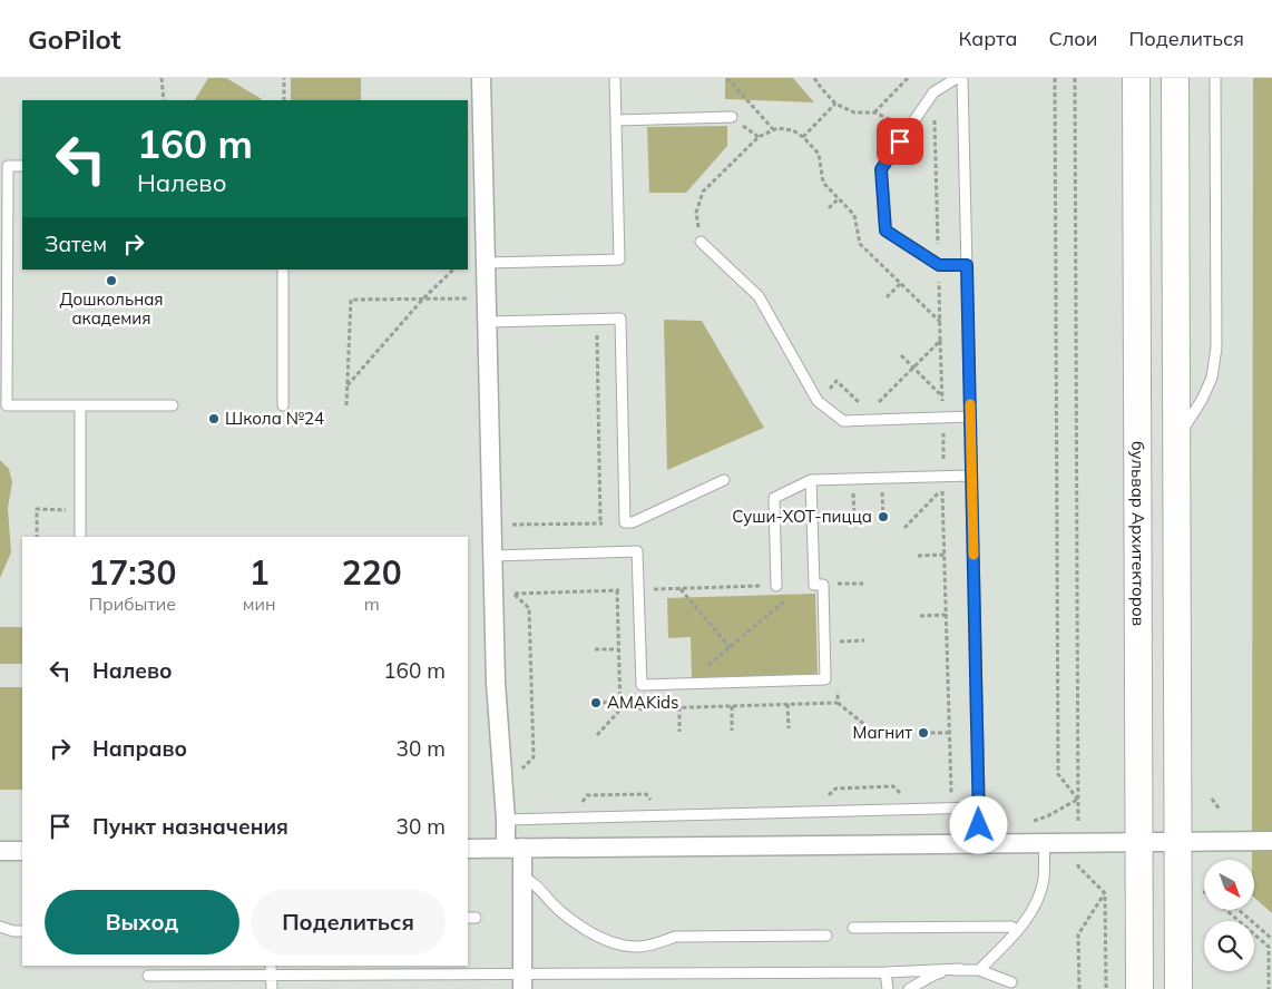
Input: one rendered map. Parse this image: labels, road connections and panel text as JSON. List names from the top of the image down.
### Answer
{
  "streets": {
    "main road": ["бульвар Архитекторов"]
  },
  "places": [
    "Дошкольная академия",
    "Школа №24",
    "Суши-ХОТ-пицца",
    "AMAKids",
    "Магнит"
  ],
  "north": "bottom right",
  "page": {
    "header": "GoPilot",
    "nav": ["Карта", "Слои", "Поделиться"],
    "turn": ["160 m", "Налево"],
    "then": "Затем",
    "eta": [
      "17:30",
      "Прибытие",
      "1",
      "мин",
      "220",
      "m"
    ],
    "list": [
      {
        "name": "Налево",
        "value": "160 m"
      },
      {
        "name": "Направо",
        "value": "30 m"
      },
      {
        "name": "Пункт назначения",
        "value": "30 m"
      }
    ],
    "buttons": ["Выход", "Поделиться"]
  }
}
